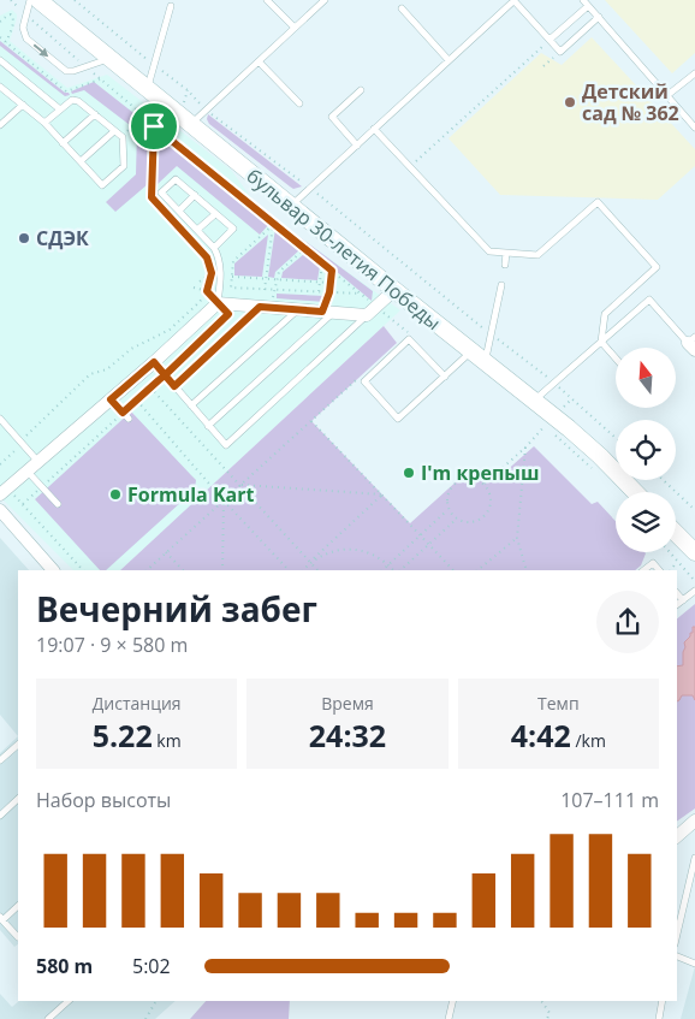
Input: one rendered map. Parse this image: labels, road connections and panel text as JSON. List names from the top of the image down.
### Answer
{
  "streets": {
    "main road": ["бульвар 30-летия Победы"]
  },
  "places": [
    "Детский сад № 362",
    "СДЭК",
    "I'm крепыш",
    "Formula Kart"
  ],
  "north": "top",
  "page": {
    "heading": ["Вечерний забег", "19:07 · 9 × 580 m"],
    "stats": [
      ["Дистанция", "5.22 km"],
      ["Время", "24:32"],
      ["Темп", "4:42 /km"]
    ],
    "chart": ["Набор высоты", "107–111 m"],
    "list": [
      {
        "name": "580 m",
        "note": "5:02"
      }
    ]
  }
}
